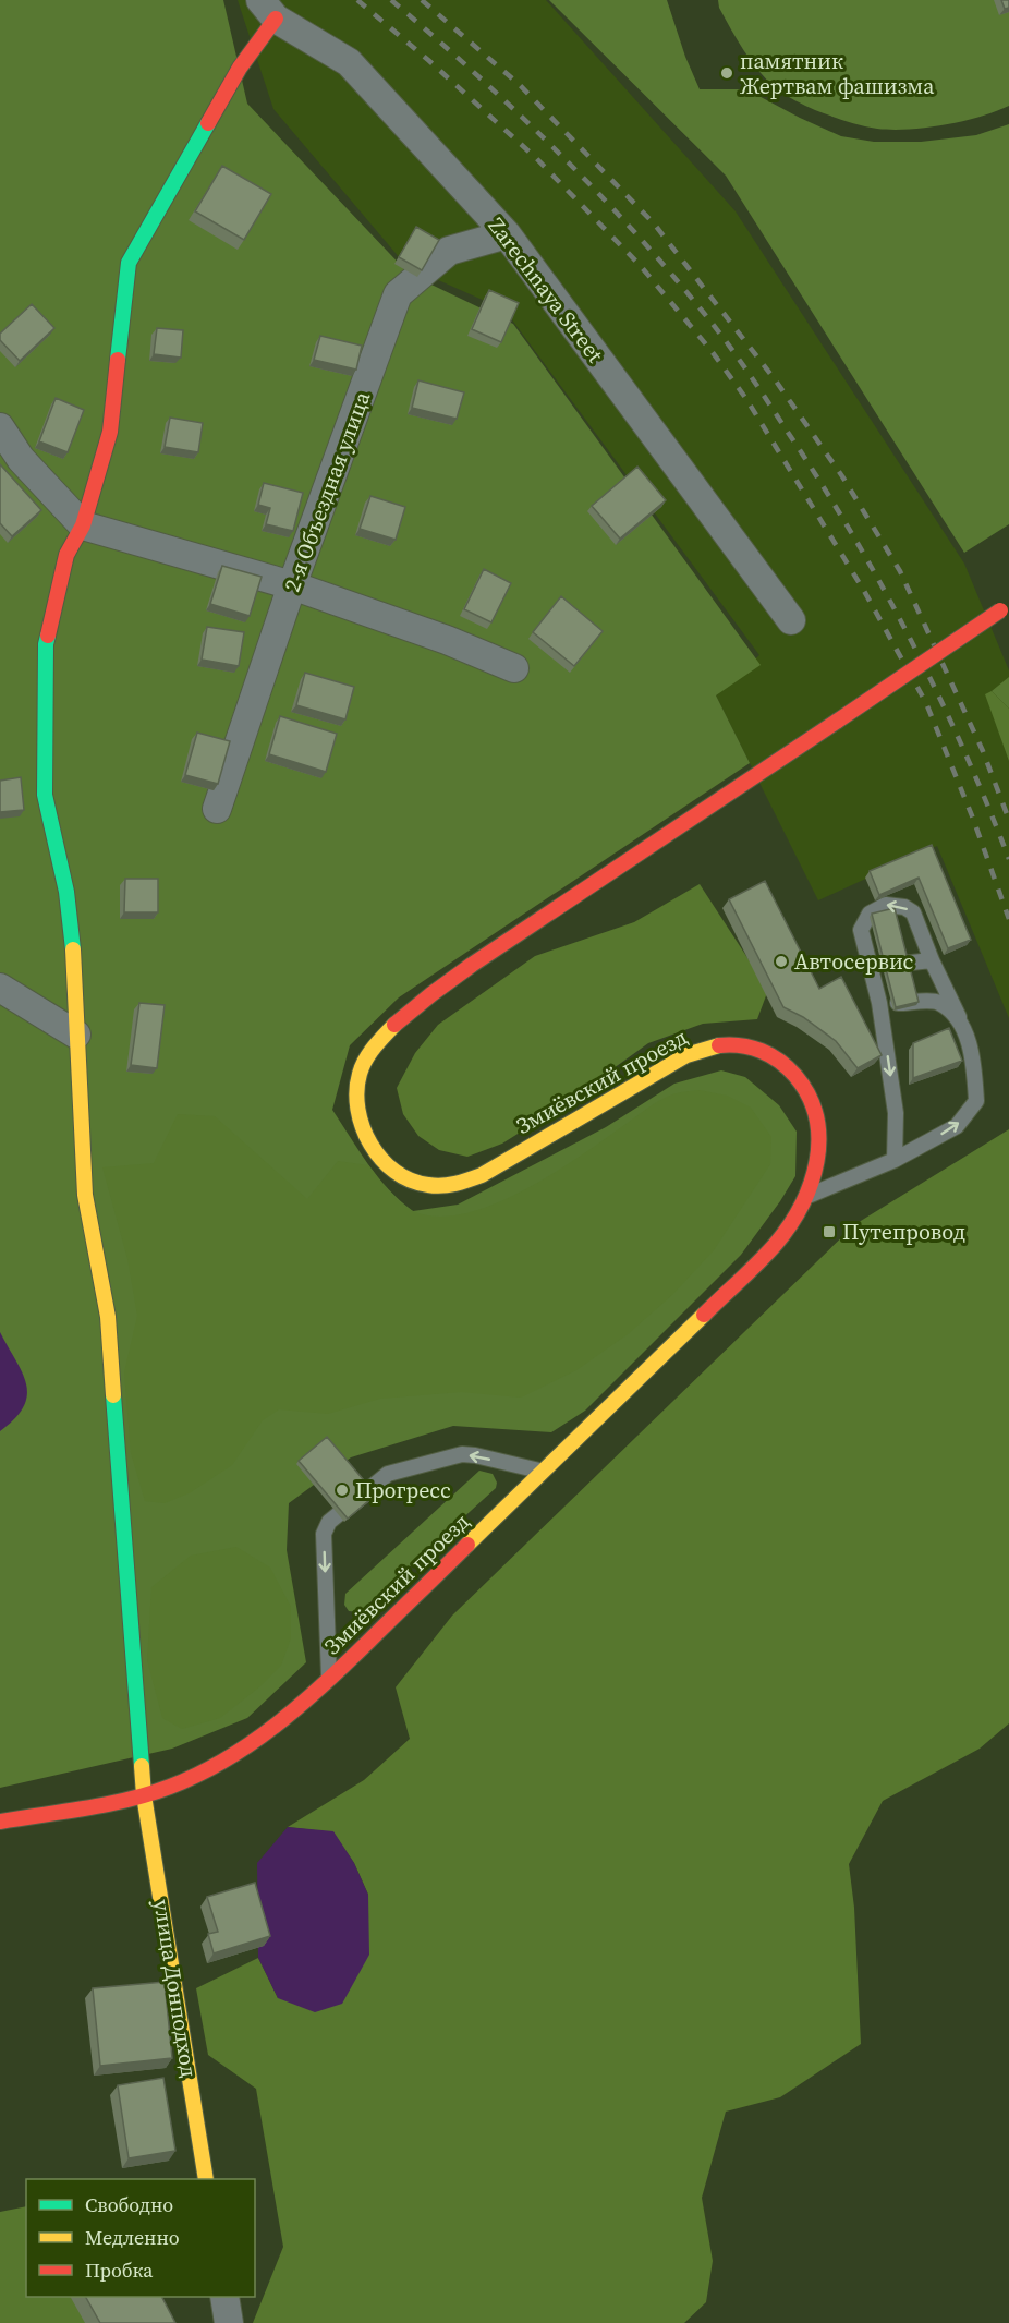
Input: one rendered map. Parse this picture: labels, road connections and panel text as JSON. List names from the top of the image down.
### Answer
{
  "streets": {
    "main road": ["Змиёвский проезд", "улица Донподход"],
    "street": ["Zarechnaya Street", "2-я Объездная улица"]
  },
  "crossings": [
    ["Zarechnaya Street", "2-я Объездная улица"],
    ["Zarechnaya Street", "улица Донподход"],
    ["Змиёвский проезд", "улица Донподход"]
  ],
  "places": {
    "other": ["памятник Жертвам фашизма", "Автосервис", "Прогресс"],
    "transit": ["Путепровод"]
  },
  "legend": ["Свободно", "Медленно", "Пробка"]
}
